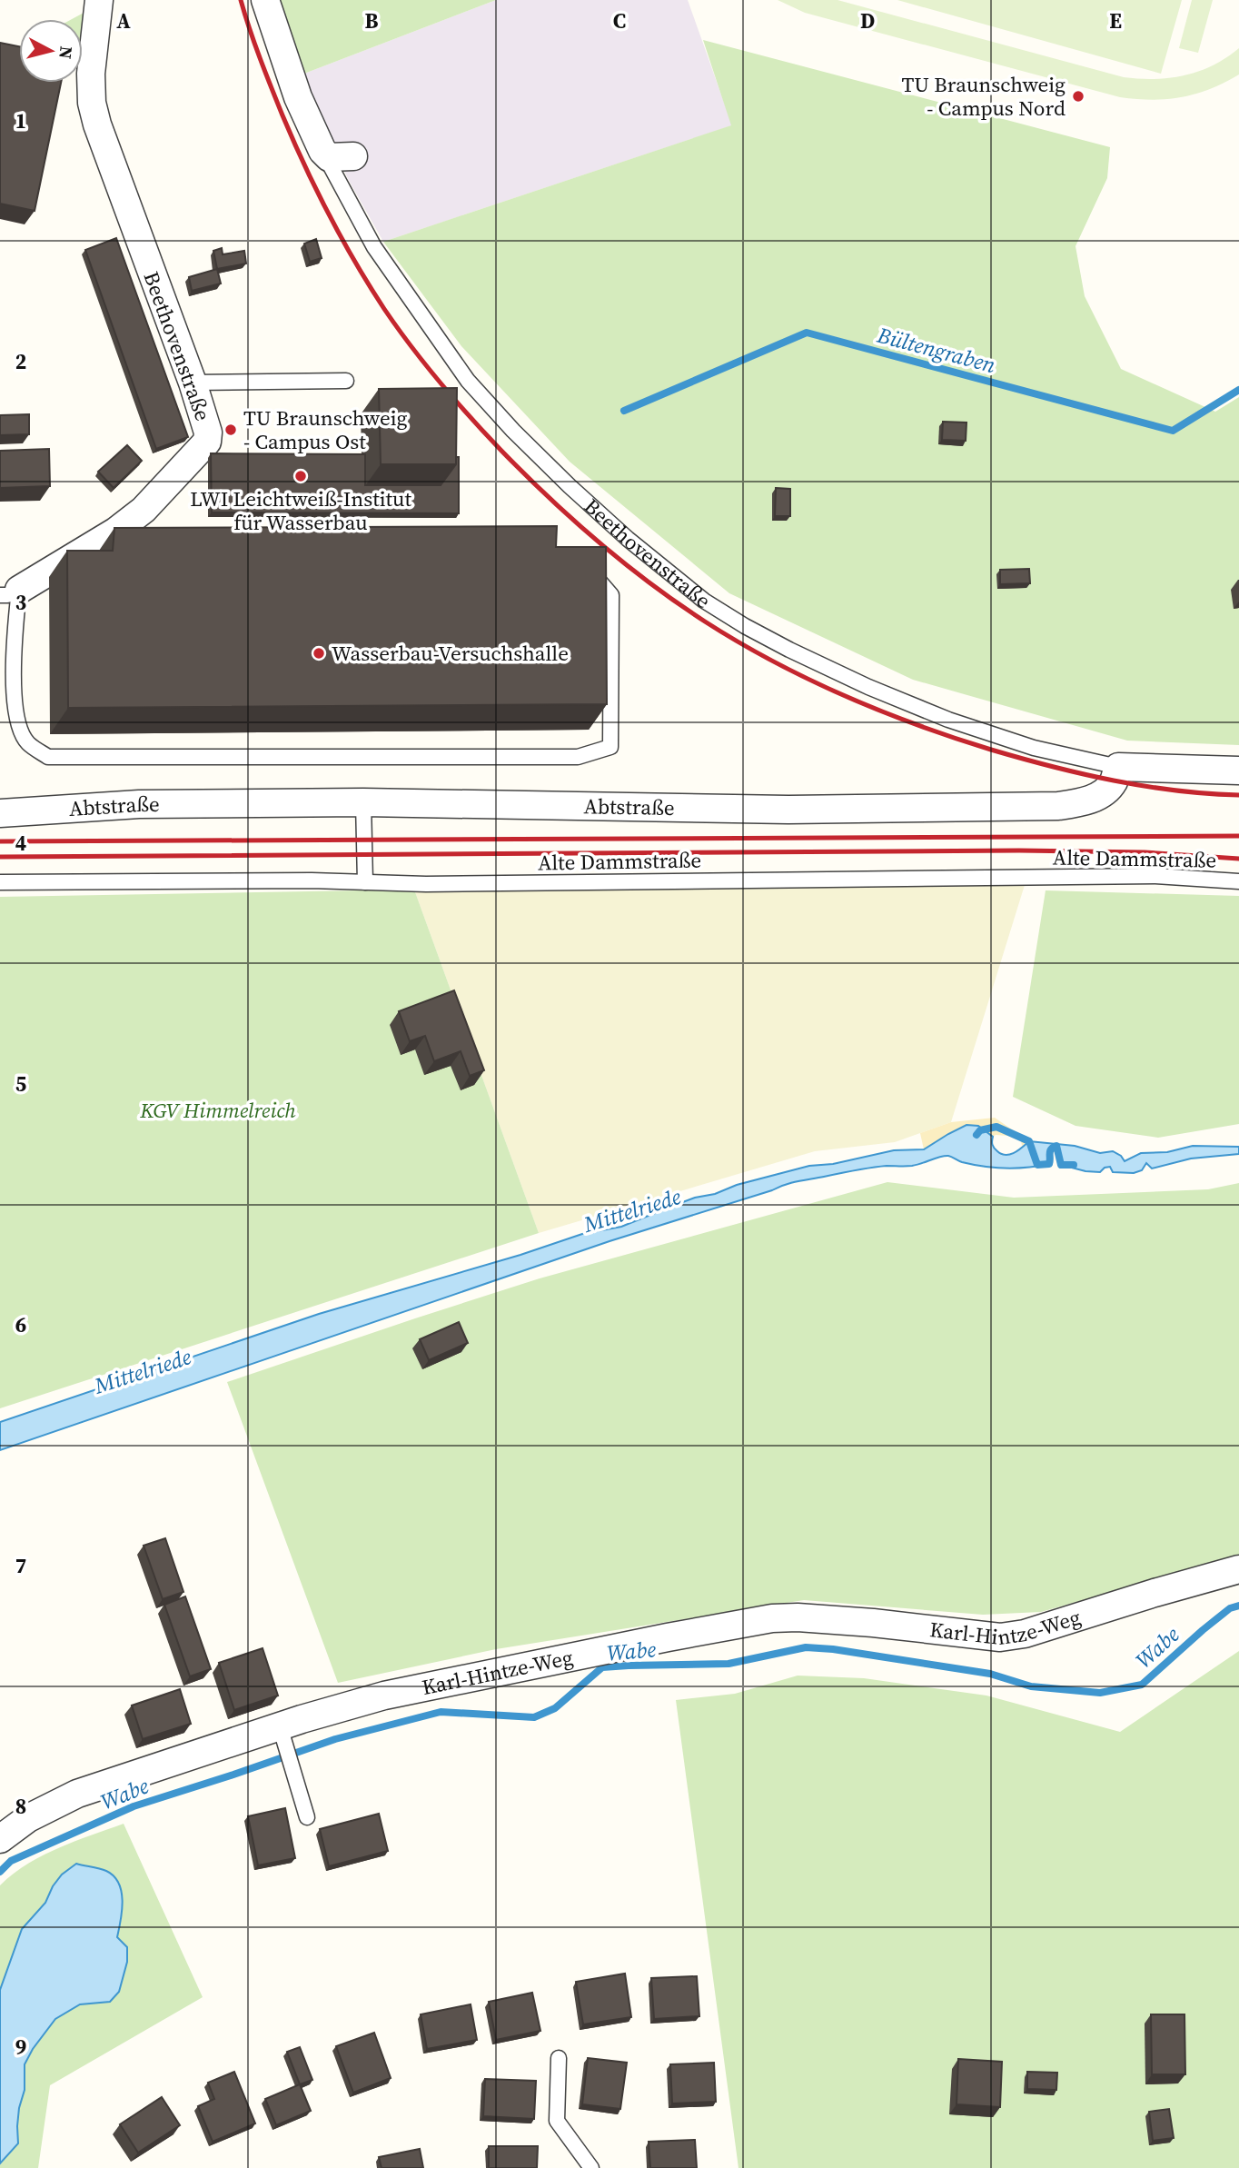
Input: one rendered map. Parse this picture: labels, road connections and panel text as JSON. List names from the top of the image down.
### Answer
{
  "streets": {
    "street": ["Beethovenstraße", "Abtstraße", "Karl-Hintze-Weg"],
    "lane": ["Alte Dammstraße"]
  },
  "crossings": [
    ["Beethovenstraße", "Abtstraße"]
  ],
  "water": ["Bültengraben", "Mittelriede", "Wabe"],
  "parks": ["KGV Himmelreich"],
  "places": [
    "TU Braunschweig - Campus Nord",
    "TU Braunschweig - Campus Ost",
    "LWI Leichtweiß-Institut für Wasserbau",
    "Wasserbau-Versuchshalle"
  ],
  "north": "right",
  "grid": {
    "columns": [
      "A",
      "B",
      "C",
      "D",
      "E"
    ],
    "rows": [
      "1",
      "2",
      "3",
      "4",
      "5",
      "6",
      "7",
      "8",
      "9"
    ]
  }
}
